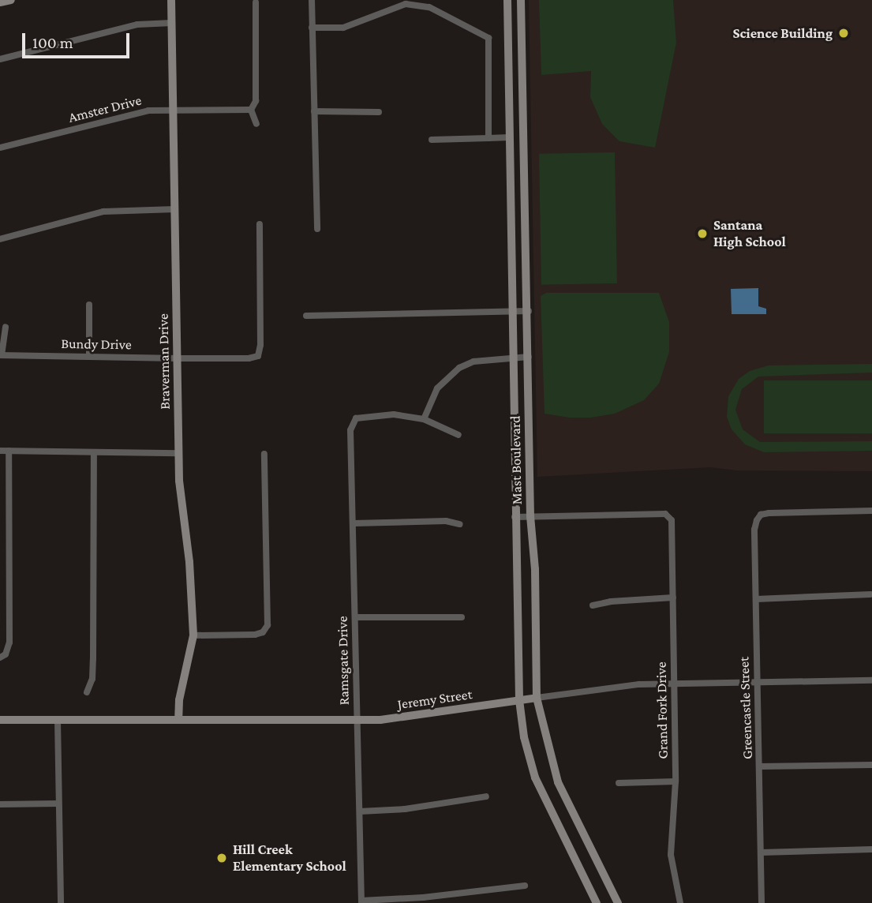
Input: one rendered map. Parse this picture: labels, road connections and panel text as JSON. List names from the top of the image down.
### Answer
{
  "streets": {
    "street": [
      "Amster Drive",
      "Bundy Drive",
      "Braverman Drive",
      "Mast Boulevard",
      "Ramsgate Drive",
      "Jeremy Street",
      "Greencastle Street",
      "Grand Fork Drive"
    ]
  },
  "crossings": [
    ["Amster Drive", "Braverman Drive"],
    ["Bundy Drive", "Braverman Drive"],
    ["Braverman Drive", "Jeremy Street"],
    ["Mast Boulevard", "Jeremy Street"],
    ["Mast Boulevard", "Grand Fork Drive"],
    ["Ramsgate Drive", "Jeremy Street"],
    ["Jeremy Street", "Greencastle Street"],
    ["Jeremy Street", "Grand Fork Drive"]
  ],
  "places": ["Science Building", "Santana High School", "Hill Creek Elementary School"],
  "scale_bar": "100 m"
}
